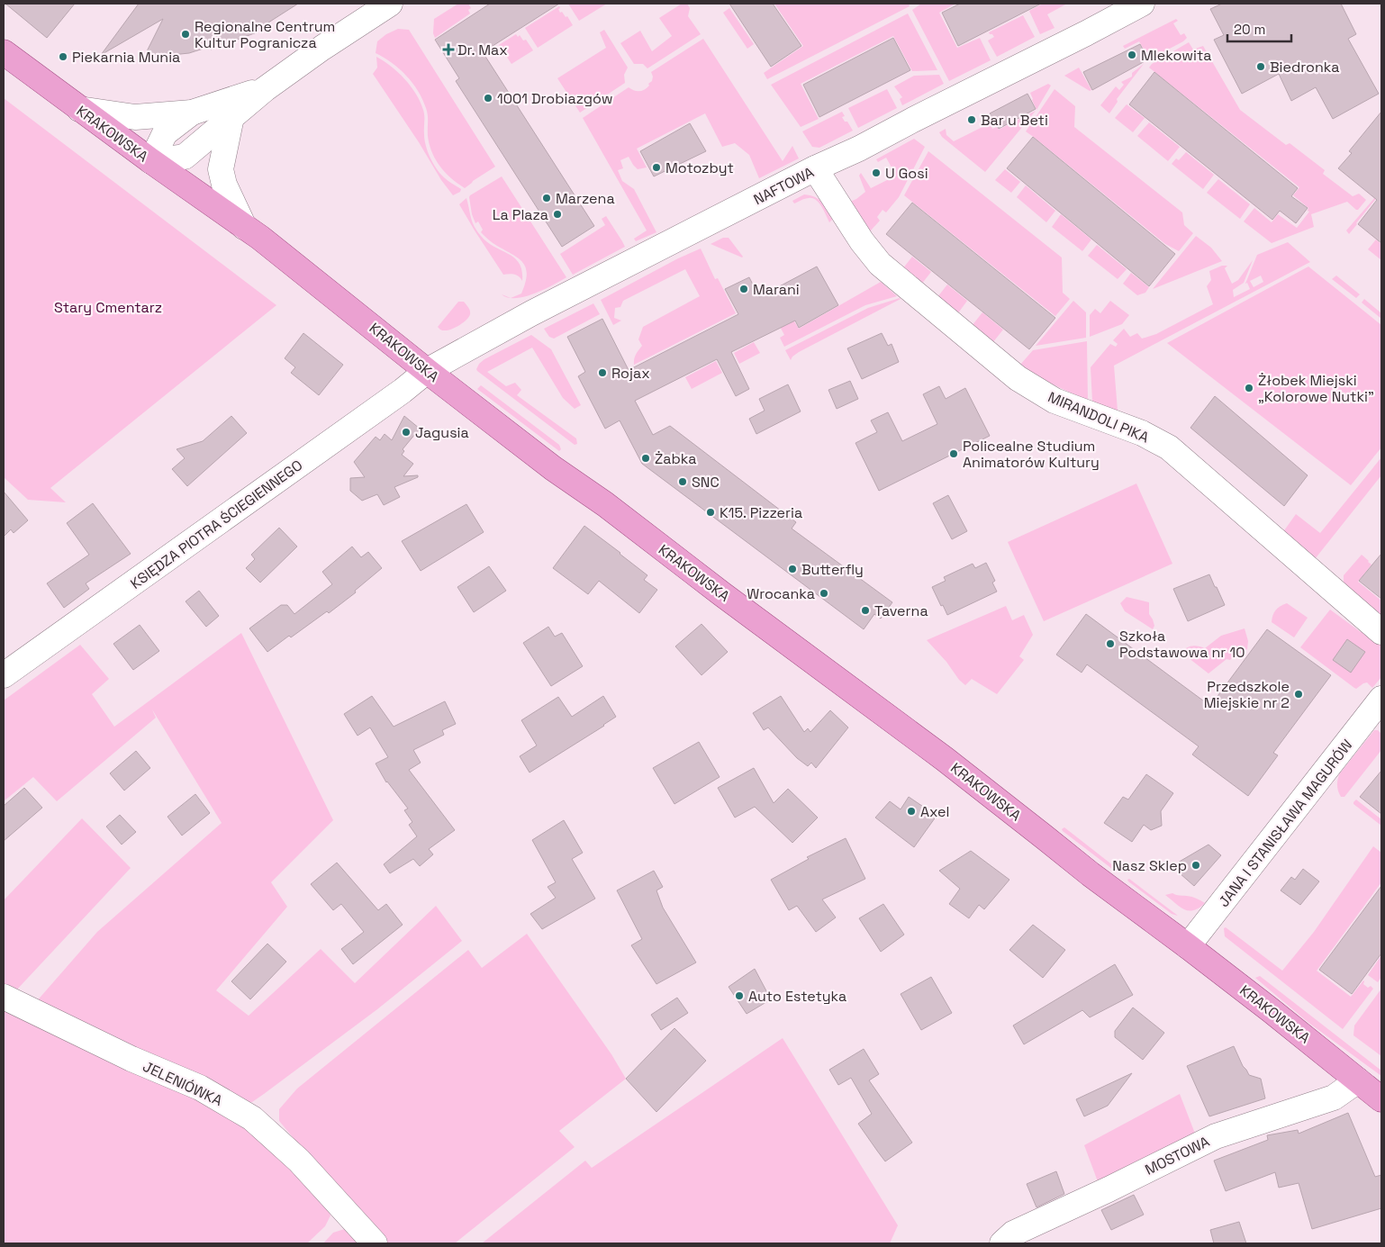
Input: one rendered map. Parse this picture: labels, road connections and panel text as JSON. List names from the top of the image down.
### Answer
{
  "streets": {
    "main road": ["KRAKOWSKA"],
    "street": [
      "NAFTOWA",
      "MIRANDOLI PIKA",
      "KSIĘDZA PIOTRA ŚCIEGIENNEGO",
      "JANA I STANISŁAWA MAGURÓW",
      "JELENIÓWKA",
      "MOSTOWA"
    ]
  },
  "crossings": [
    ["KRAKOWSKA", "NAFTOWA"],
    ["KRAKOWSKA", "KSIĘDZA PIOTRA ŚCIEGIENNEGO"],
    ["KRAKOWSKA", "JANA I STANISŁAWA MAGURÓW"],
    ["KRAKOWSKA", "MOSTOWA"],
    ["NAFTOWA", "MIRANDOLI PIKA"],
    ["NAFTOWA", "KSIĘDZA PIOTRA ŚCIEGIENNEGO"]
  ],
  "parks": ["Stary Cmentarz"],
  "places": {
    "other": [
      "Regionalne Centrum Kultur Pogranicza",
      "Mlekowita",
      "Piekarnia Munia",
      "Biedronka",
      "1001 Drobiazgów",
      "Bar u Beti",
      "Motozbyt",
      "U Gosi",
      "Marzena",
      "La Plaza",
      "Marani",
      "Rojax",
      "Żłobek Miejski „Kolorowe Nutki”",
      "Jagusia",
      "Policealne Studium Animatorów Kultury",
      "Żabka",
      "SNC",
      "K15. Pizzeria",
      "Butterfly",
      "Wrocanka",
      "Taverna",
      "Szkoła Podstawowa nr 10",
      "Przedszkole Miejskie nr 2",
      "Axel",
      "Nasz Sklep",
      "Auto Estetyka"
    ],
    "health": ["Dr. Max"]
  },
  "scale_bar": "20 m"
}
